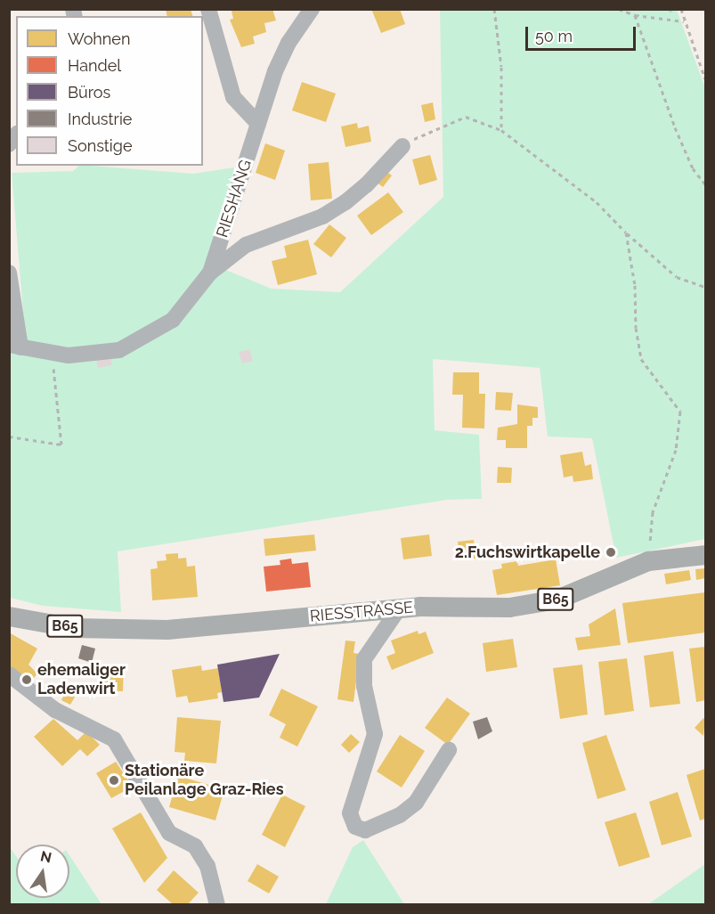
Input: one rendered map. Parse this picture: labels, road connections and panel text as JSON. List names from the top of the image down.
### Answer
{
  "streets": {
    "main road": ["B65", "RIESSTRASSE"],
    "street": ["RIESHANG"]
  },
  "places": ["2.Fuchswirtkapelle", "ehemaliger Ladenwirt", "Stationäre Peilanlage Graz-Ries"],
  "legend": [
    "Wohnen",
    "Handel",
    "Büros",
    "Industrie",
    "Sonstige"
  ],
  "scale_bar": "50 m",
  "north": "top"
}
